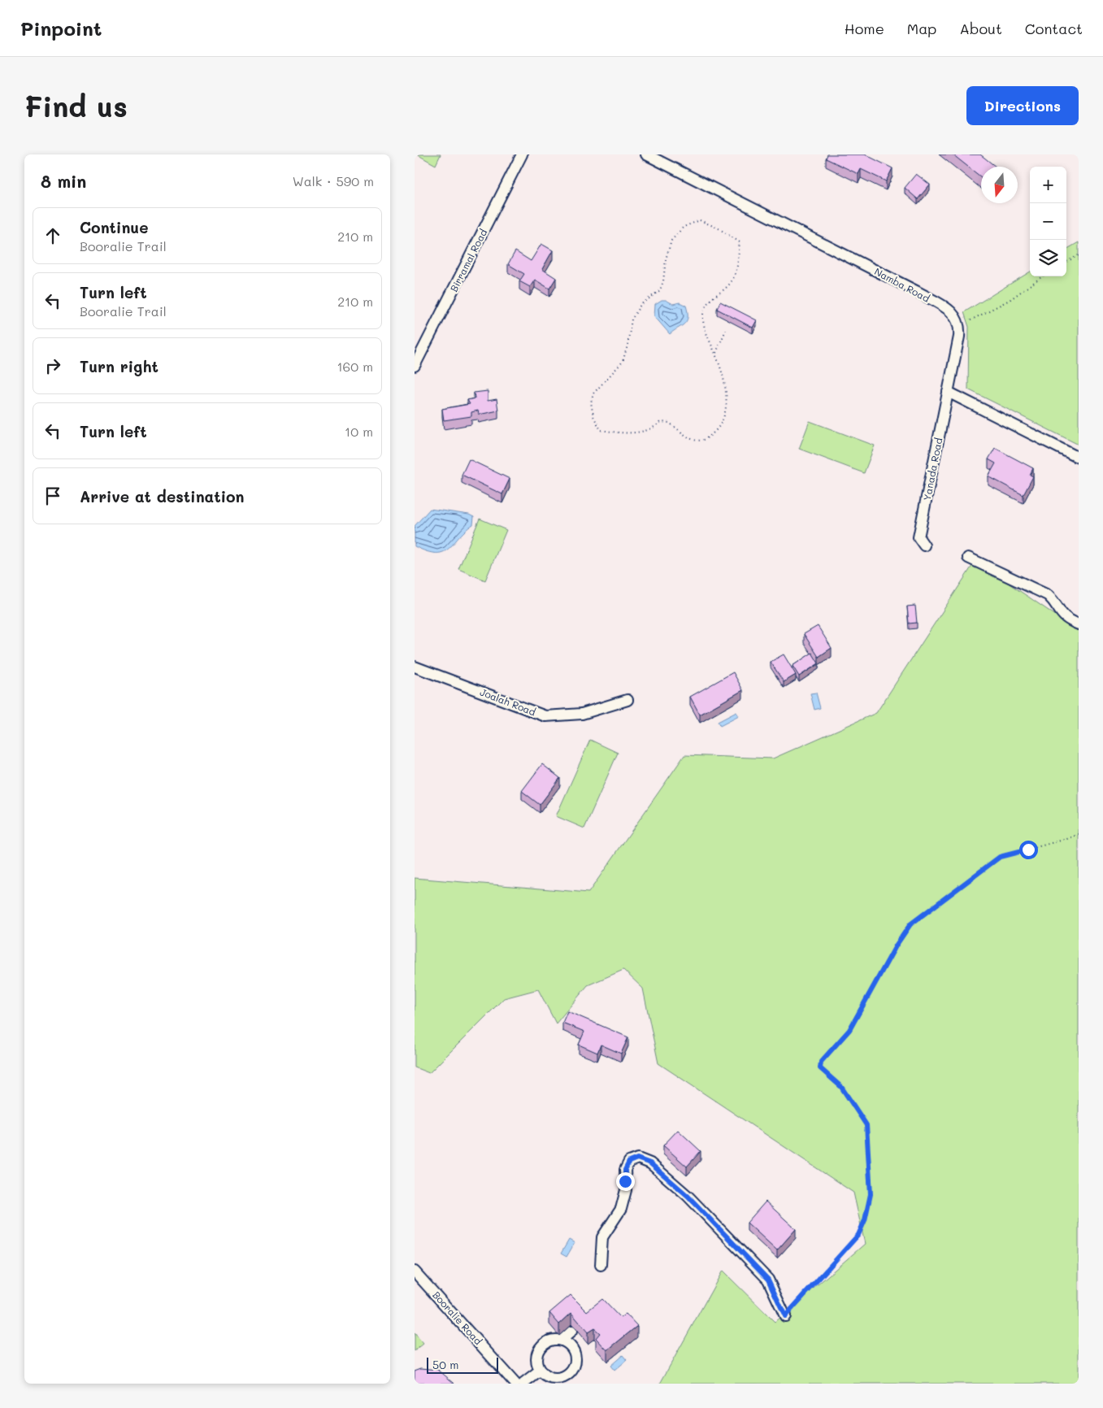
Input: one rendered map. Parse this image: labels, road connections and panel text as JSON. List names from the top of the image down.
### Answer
{
  "streets": {
    "street": [
      "Birramal Road",
      "Namba Road",
      "Yanada Road",
      "Joalah Road",
      "Booralie Road"
    ]
  },
  "crossings": [
    ["Namba Road", "Yanada Road"]
  ],
  "scale_bar": "50 m",
  "north": "bottom",
  "page": {
    "header": "Pinpoint",
    "nav": [
      "Home",
      "Map",
      "About",
      "Contact"
    ],
    "buttons": "Directions",
    "title": "Find us",
    "heading": ["8 min", "Walk · 590 m"],
    "map_buttons": ["+", "−"],
    "list": [
      ["Continue", "Booralie Trail", "210 m"],
      ["Turn left", "Booralie Trail", "210 m"],
      ["Turn right", "160 m"],
      ["Turn left", "10 m"],
      "Arrive at destination"
    ],
    "scale": "50 m"
  }
}
